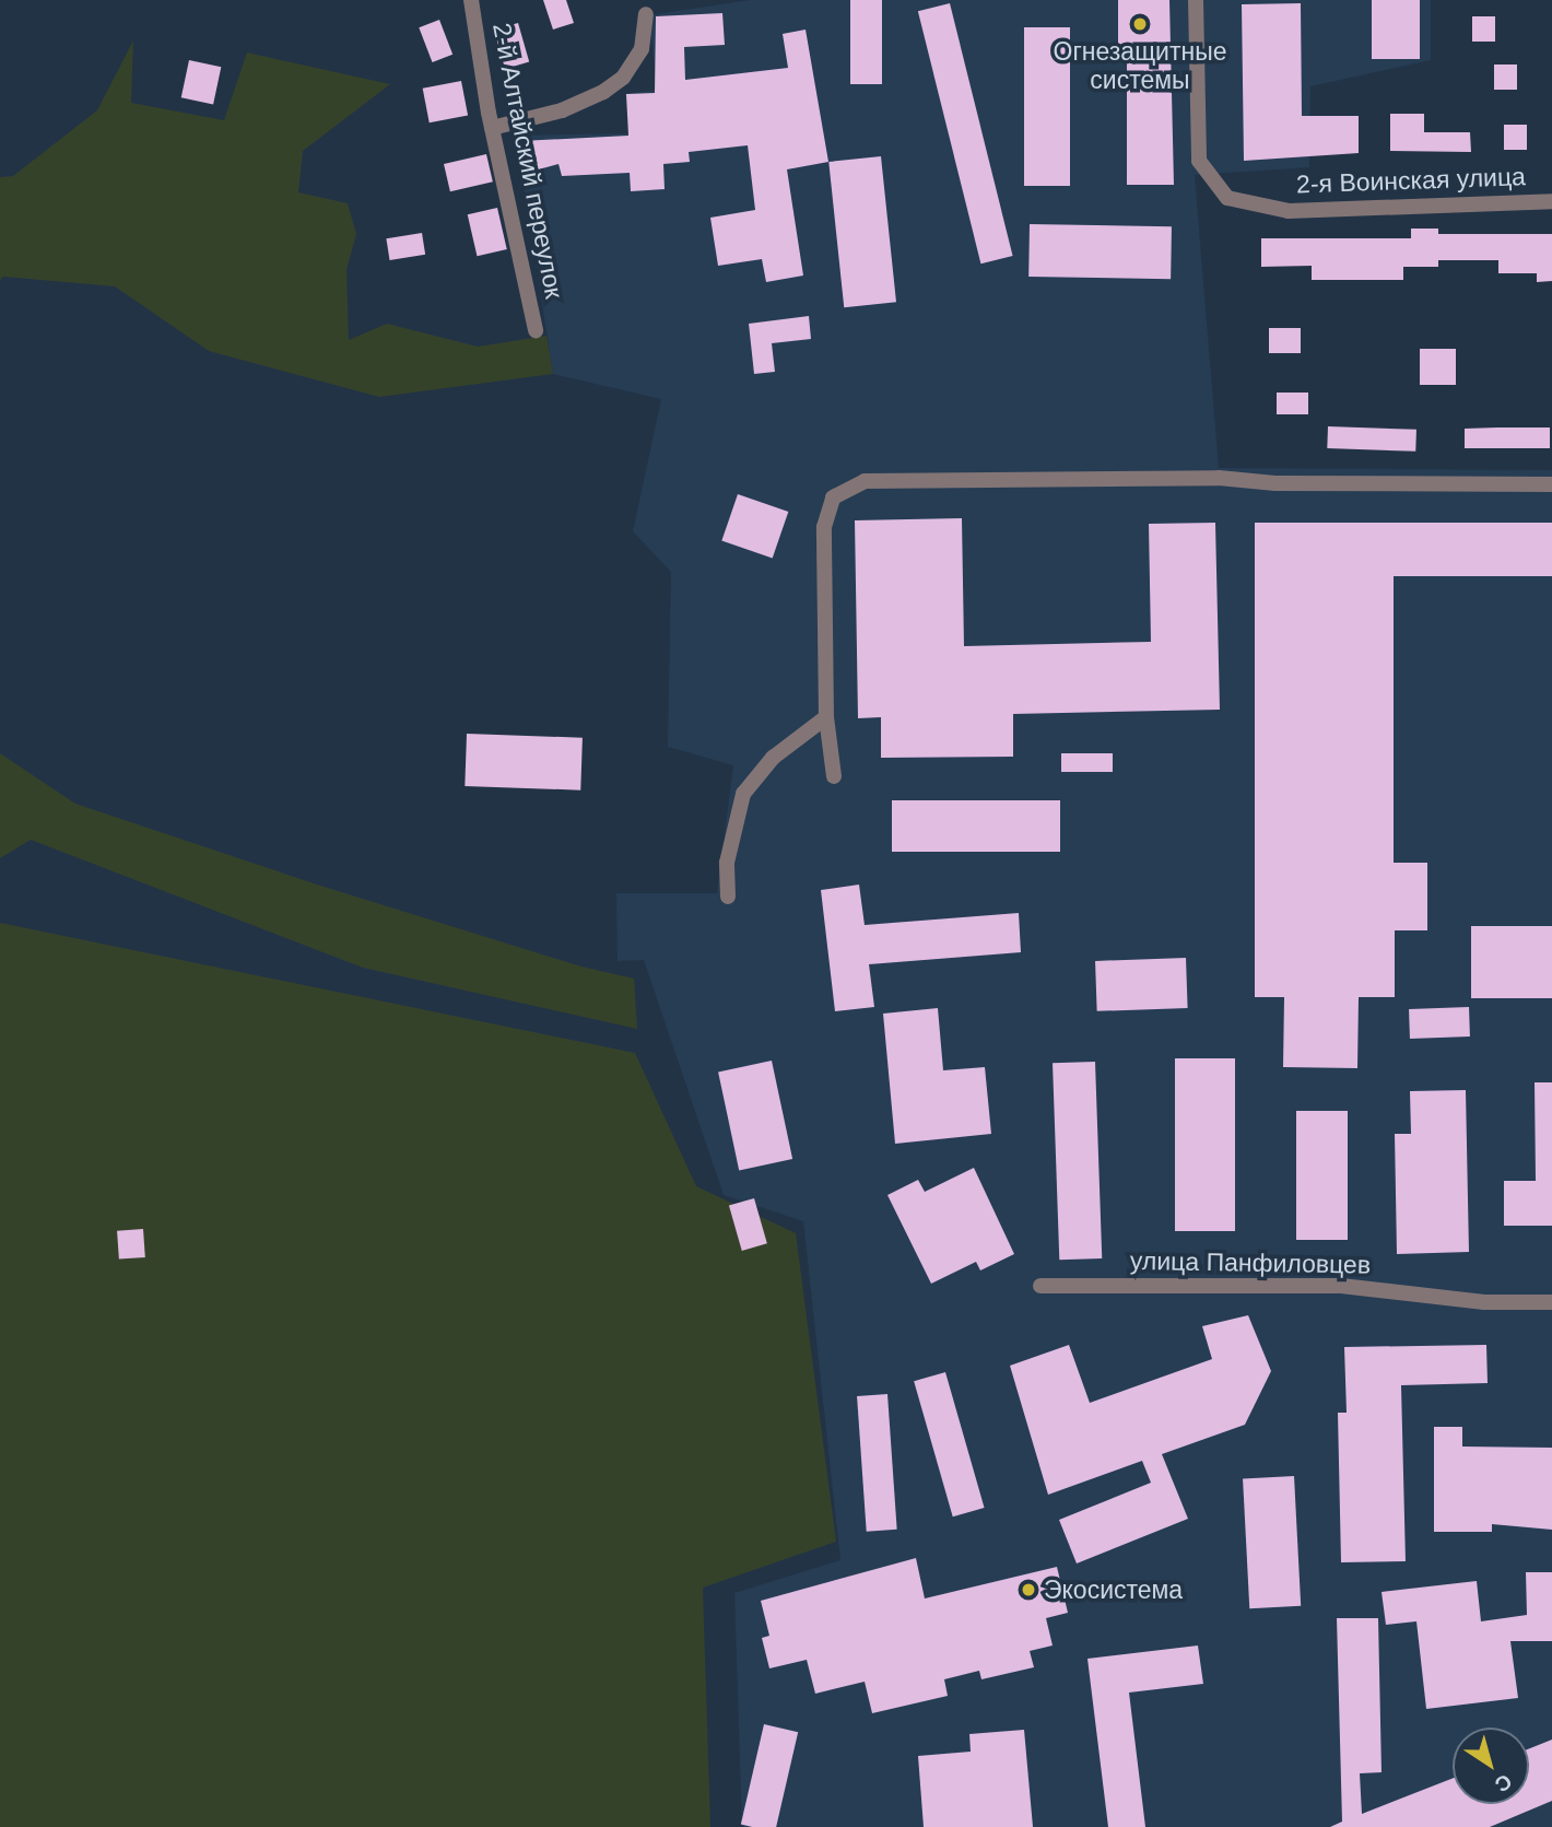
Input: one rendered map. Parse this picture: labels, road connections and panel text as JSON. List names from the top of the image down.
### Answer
{
  "streets": {
    "street": ["2-й Алтайский переулок", "2-я Воинская улица", "улица Панфиловцев"]
  },
  "places": ["Огнезащитные системы", "Экосистема"],
  "north": "bottom right"
}
